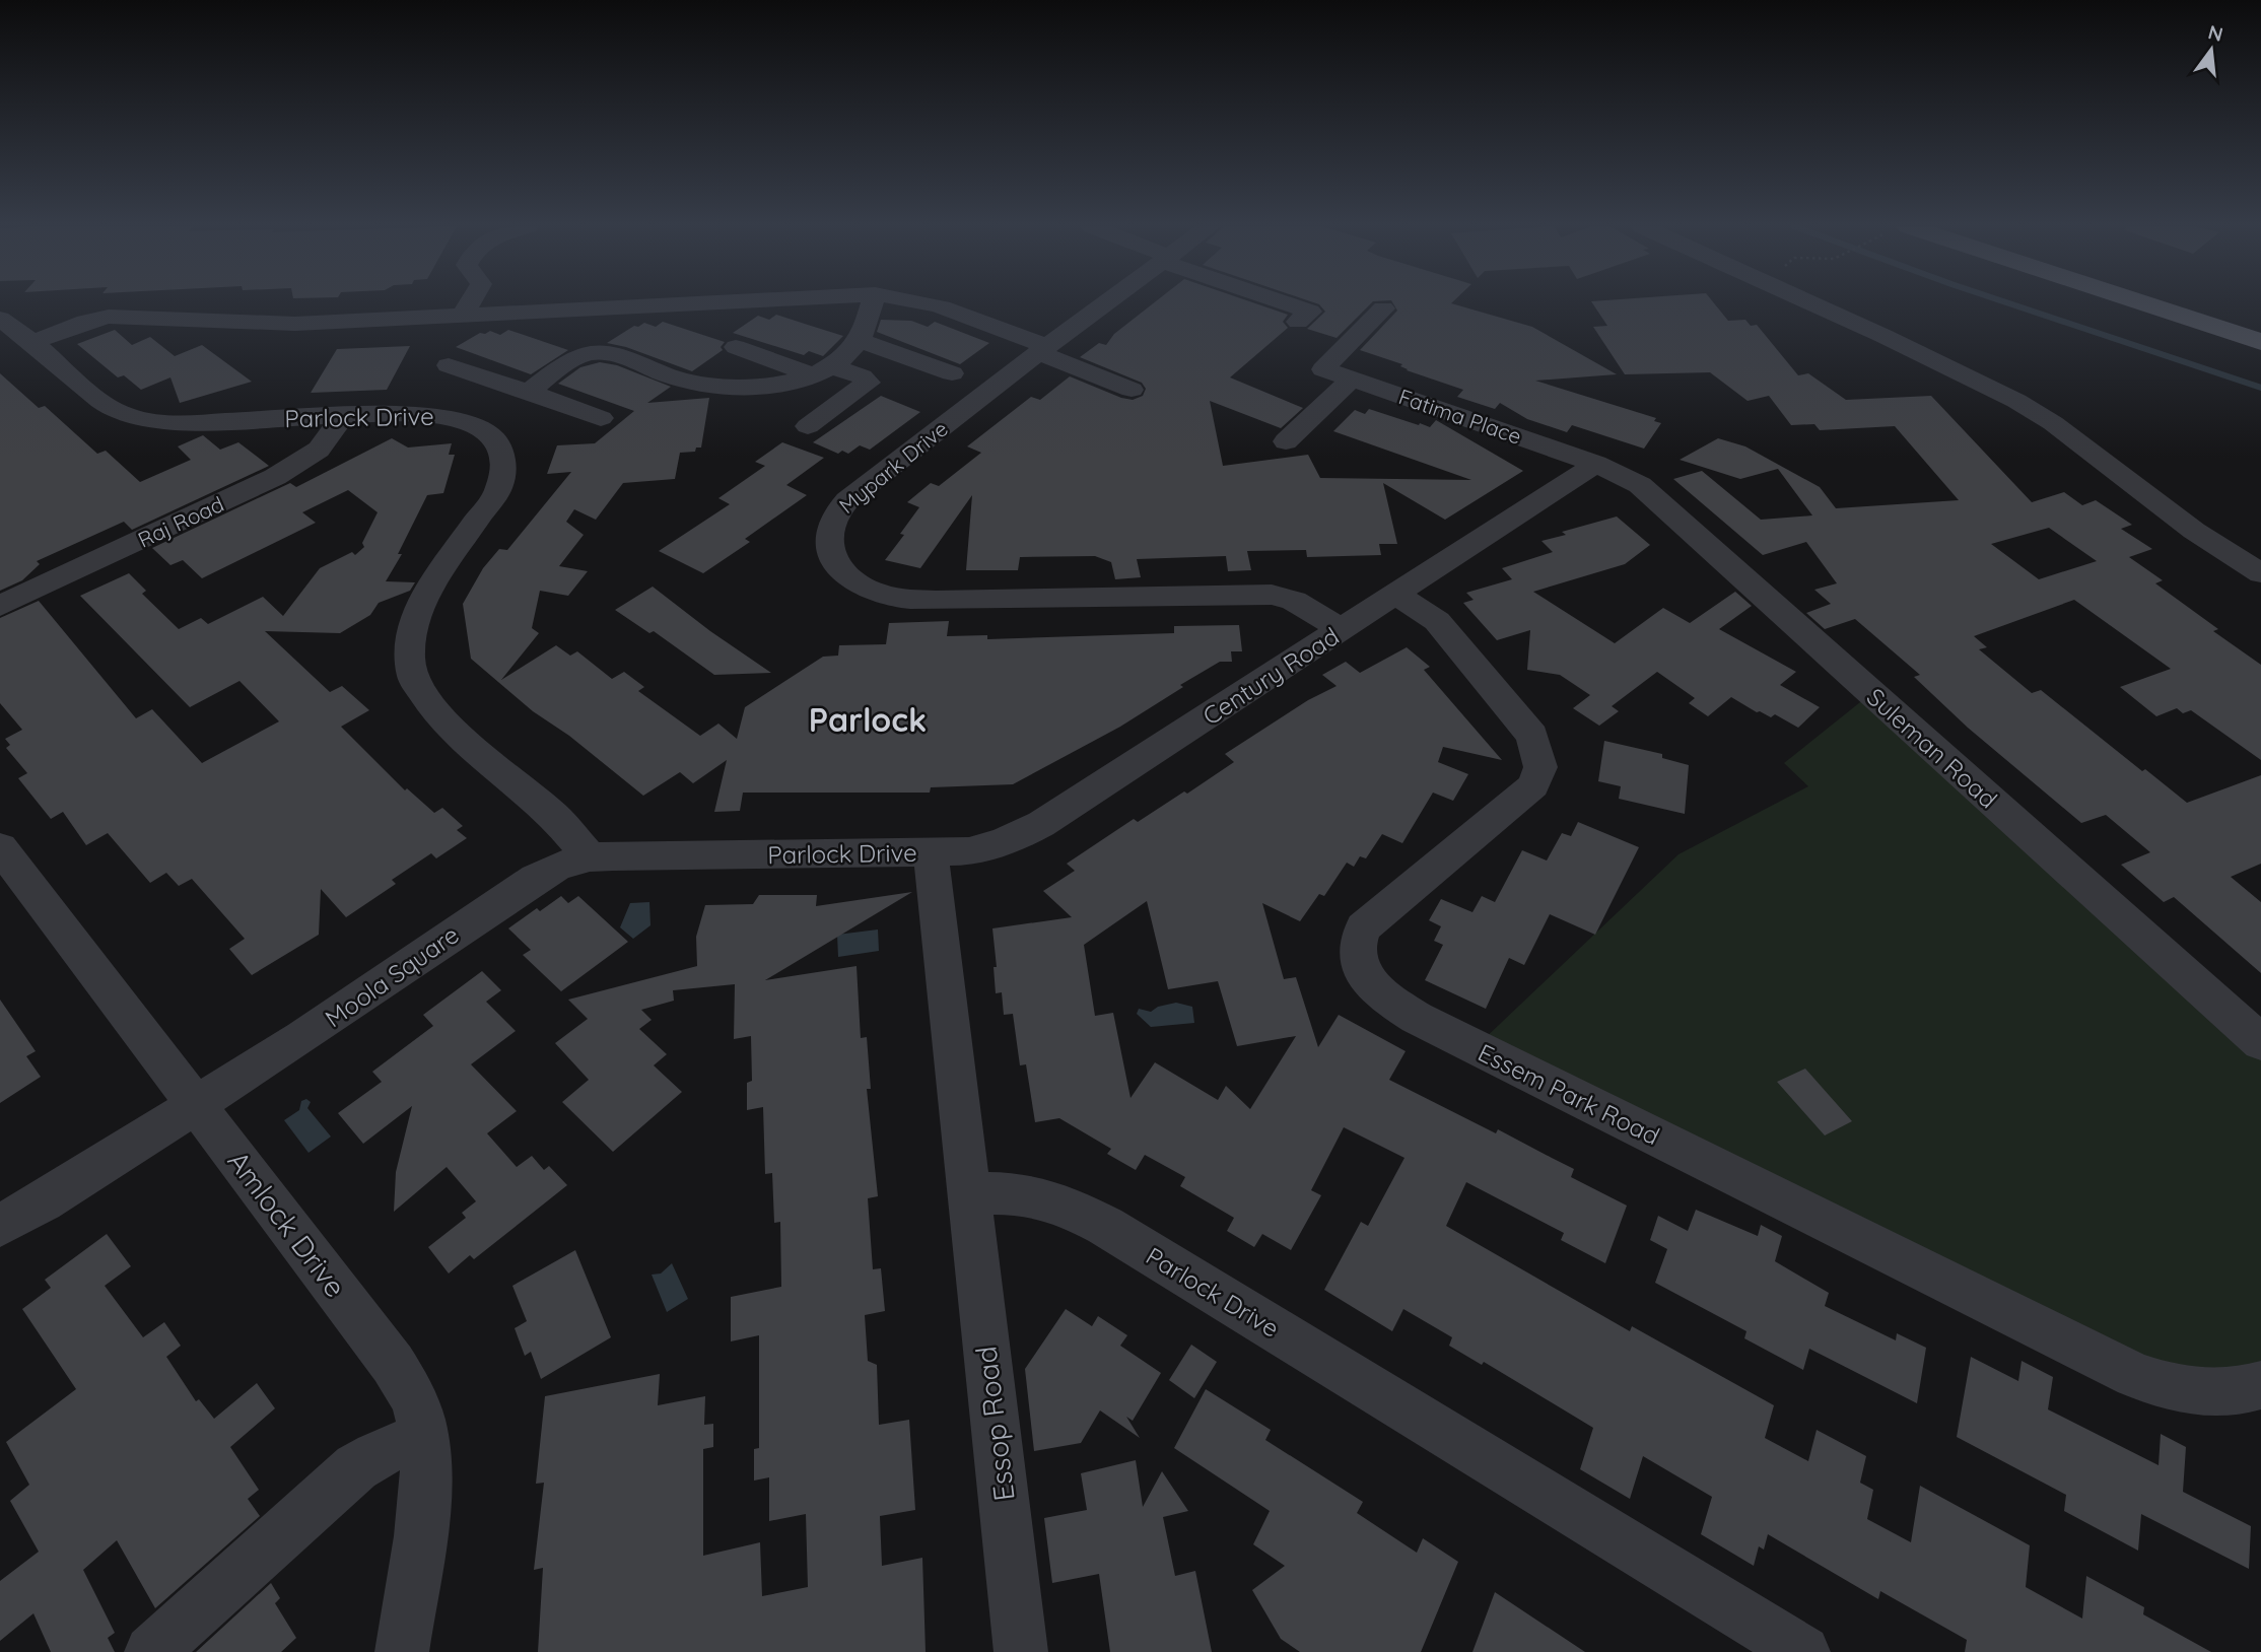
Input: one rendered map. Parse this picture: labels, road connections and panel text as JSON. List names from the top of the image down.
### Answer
{
  "streets": {
    "street": [
      "Fatima Place",
      "Parlock Drive",
      "Mypark Drive",
      "Raj Road",
      "Century Road",
      "Suleman Road",
      "Moola Square",
      "Essem Park Road",
      "Amlock Drive",
      "Essop Road"
    ]
  },
  "crossings": [
    ["Fatima Place", "Century Road"],
    ["Fatima Place", "Suleman Road"],
    ["Parlock Drive", "Raj Road"],
    ["Parlock Drive", "Century Road"],
    ["Parlock Drive", "Moola Square"],
    ["Parlock Drive", "Essop Road"],
    ["Mypark Drive", "Century Road"],
    ["Century Road", "Suleman Road"],
    ["Century Road", "Essem Park Road"],
    ["Moola Square", "Amlock Drive"]
  ],
  "districts": ["Parlock"],
  "north": "top"
}
